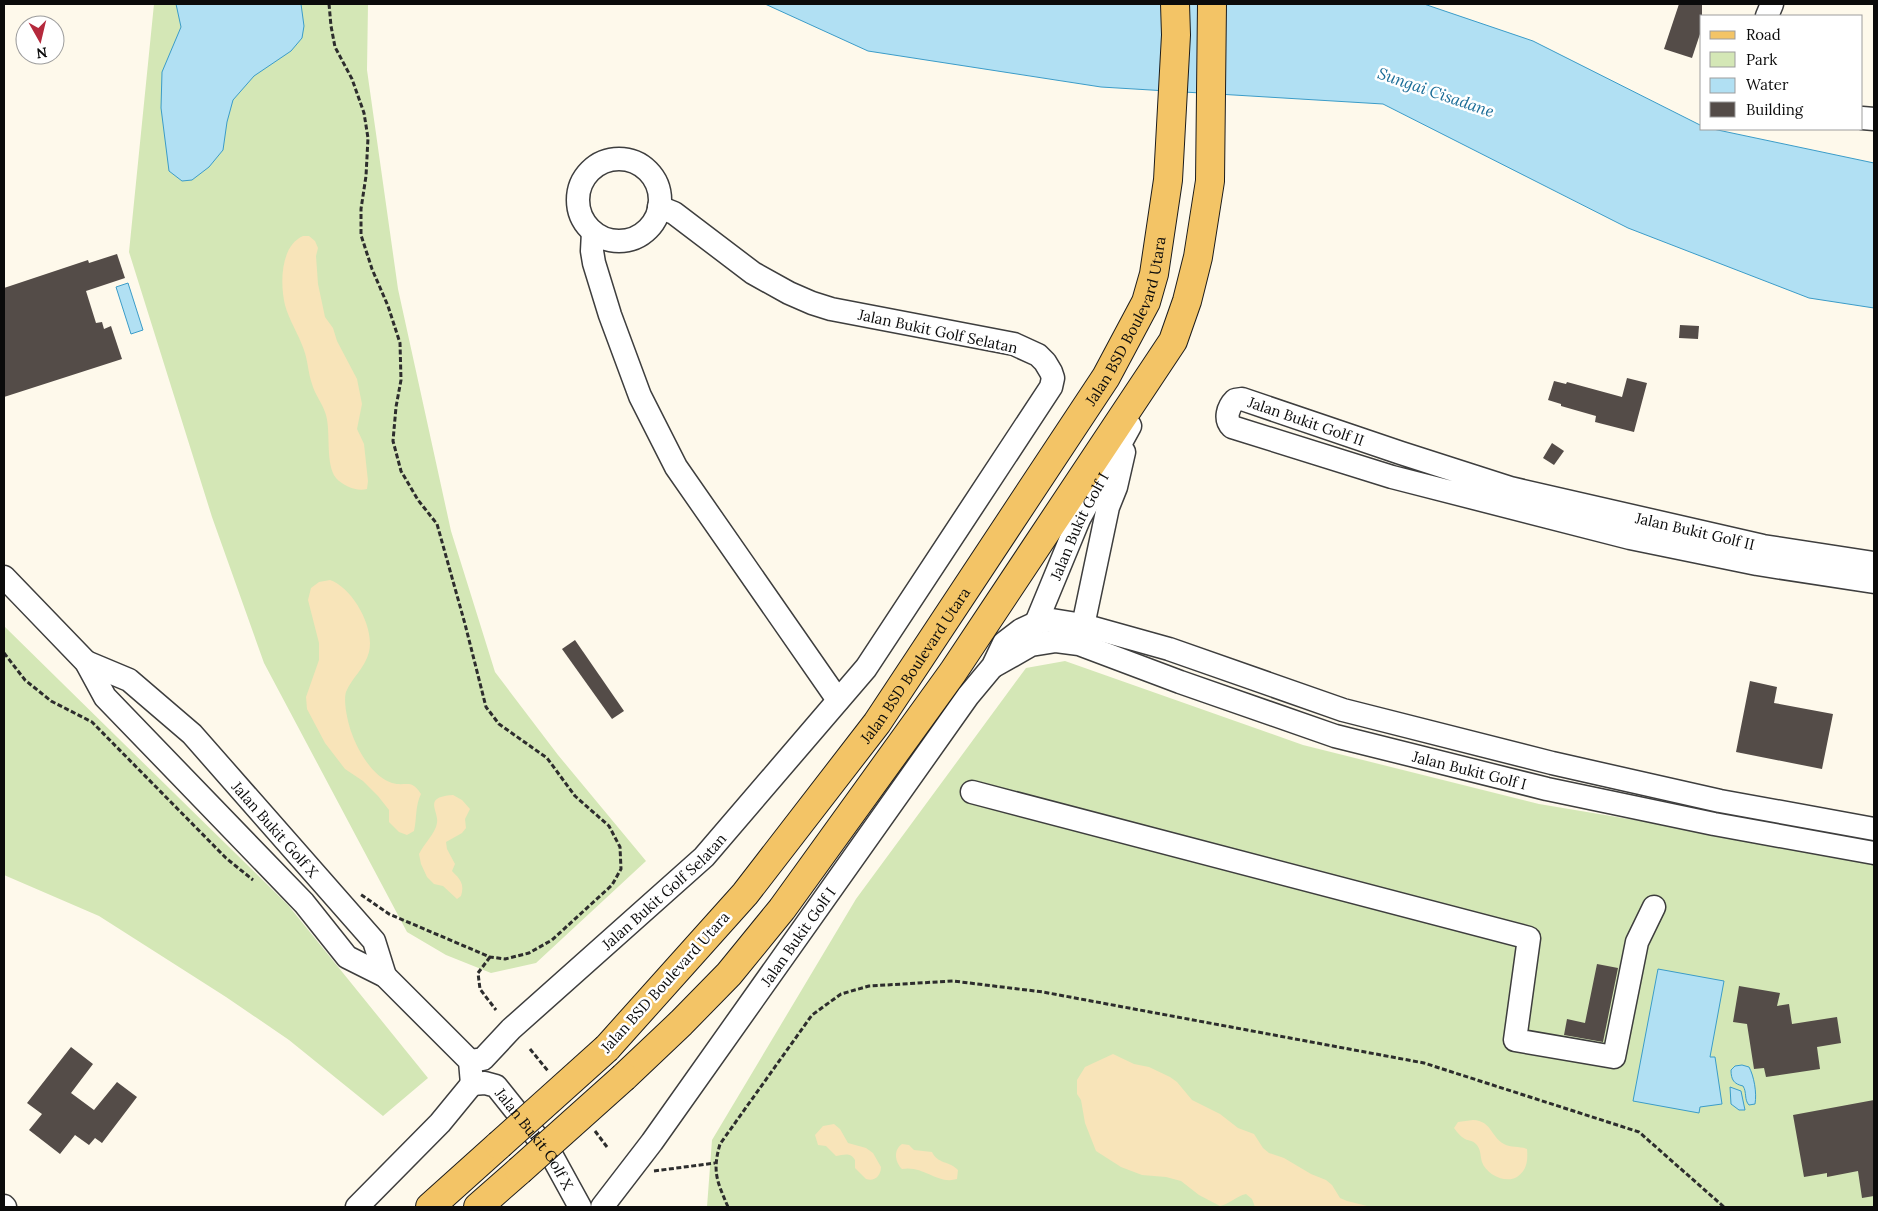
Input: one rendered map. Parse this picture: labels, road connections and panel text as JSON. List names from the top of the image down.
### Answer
{
  "streets": {
    "main road": ["Jalan BSD Boulevard Utara"],
    "street": [
      "Jalan Bukit Golf Selatan",
      "Jalan Bukit Golf II",
      "Jalan Bukit Golf I",
      "Jalan Bukit Golf X"
    ]
  },
  "crossings": [
    ["Jalan Bukit Golf Selatan", "Jalan Bukit Golf X"]
  ],
  "water": ["Sungai Cisadane"],
  "legend": [
    "Road",
    "Park",
    "Water",
    "Building"
  ],
  "north": "bottom"
}
